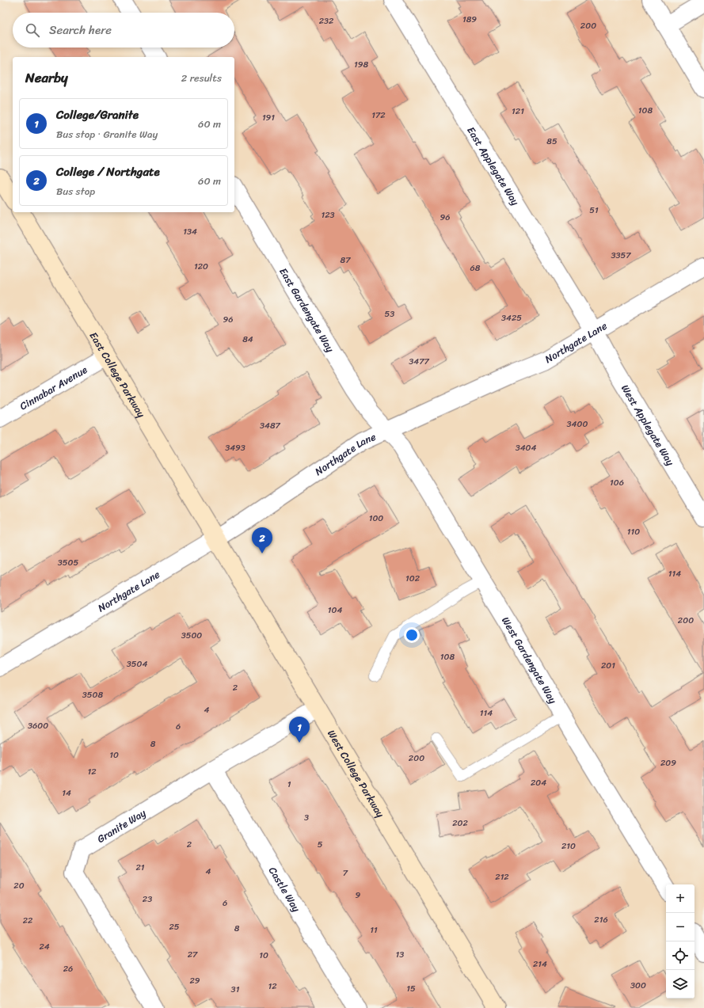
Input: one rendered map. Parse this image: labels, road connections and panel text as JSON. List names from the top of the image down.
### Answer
{
  "streets": {
    "main road": ["East College Parkway", "West College Parkway"],
    "street": [
      "East Applegate Way",
      "East Gardengate Way",
      "Northgate Lane",
      "Cinnabar Avenue",
      "West Applegate Way",
      "West Gardengate Way",
      "Granite Way",
      "Castle Way"
    ]
  },
  "crossings": [
    ["East Applegate Way", "Northgate Lane"],
    ["East Applegate Way", "West Applegate Way"],
    ["East Gardengate Way", "Northgate Lane"],
    ["East Gardengate Way", "West Gardengate Way"],
    ["Northgate Lane", "East College Parkway"],
    ["Northgate Lane", "West Applegate Way"],
    ["Northgate Lane", "West Gardengate Way"],
    ["Northgate Lane", "West College Parkway"],
    ["East College Parkway", "Cinnabar Avenue"],
    ["East College Parkway", "West College Parkway"],
    ["West College Parkway", "Granite Way"],
    ["Granite Way", "Castle Way"]
  ],
  "house_numbers": [
    "189",
    "232",
    "200",
    "198",
    "108",
    "121",
    "172",
    "191",
    "85",
    "51",
    "123",
    "96",
    "134",
    "3357",
    "87",
    "120",
    "68",
    "53",
    "3425",
    "96",
    "84",
    "3477",
    "3400",
    "3487",
    "3493",
    "3404",
    "106",
    "100",
    "110",
    "3505",
    "114",
    "102",
    "104",
    "200",
    "3500",
    "108",
    "3504",
    "201",
    "2",
    "3508",
    "4",
    "114",
    "3600",
    "6",
    "8",
    "10",
    "200",
    "209",
    "12",
    "204",
    "1",
    "14",
    "3",
    "202",
    "2",
    "5",
    "210",
    "21",
    "4",
    "7",
    "212",
    "20",
    "9",
    "23",
    "6",
    "216",
    "22",
    "25",
    "8",
    "11",
    "24",
    "27",
    "13",
    "10",
    "214",
    "26",
    "29",
    "300",
    "12",
    "15",
    "31"
  ],
  "page": {
    "search": "Search here",
    "heading": ["Nearby", "2 results"],
    "list": [
      {
        "mark": "1",
        "name": "College/Granite",
        "note": "Bus stop · Granite Way",
        "value": "60 m"
      },
      {
        "mark": "2",
        "name": "College / Northgate",
        "note": "Bus stop",
        "value": "60 m"
      }
    ],
    "pins": ["2", "1"],
    "map_buttons": ["+", "−"]
  }
}
